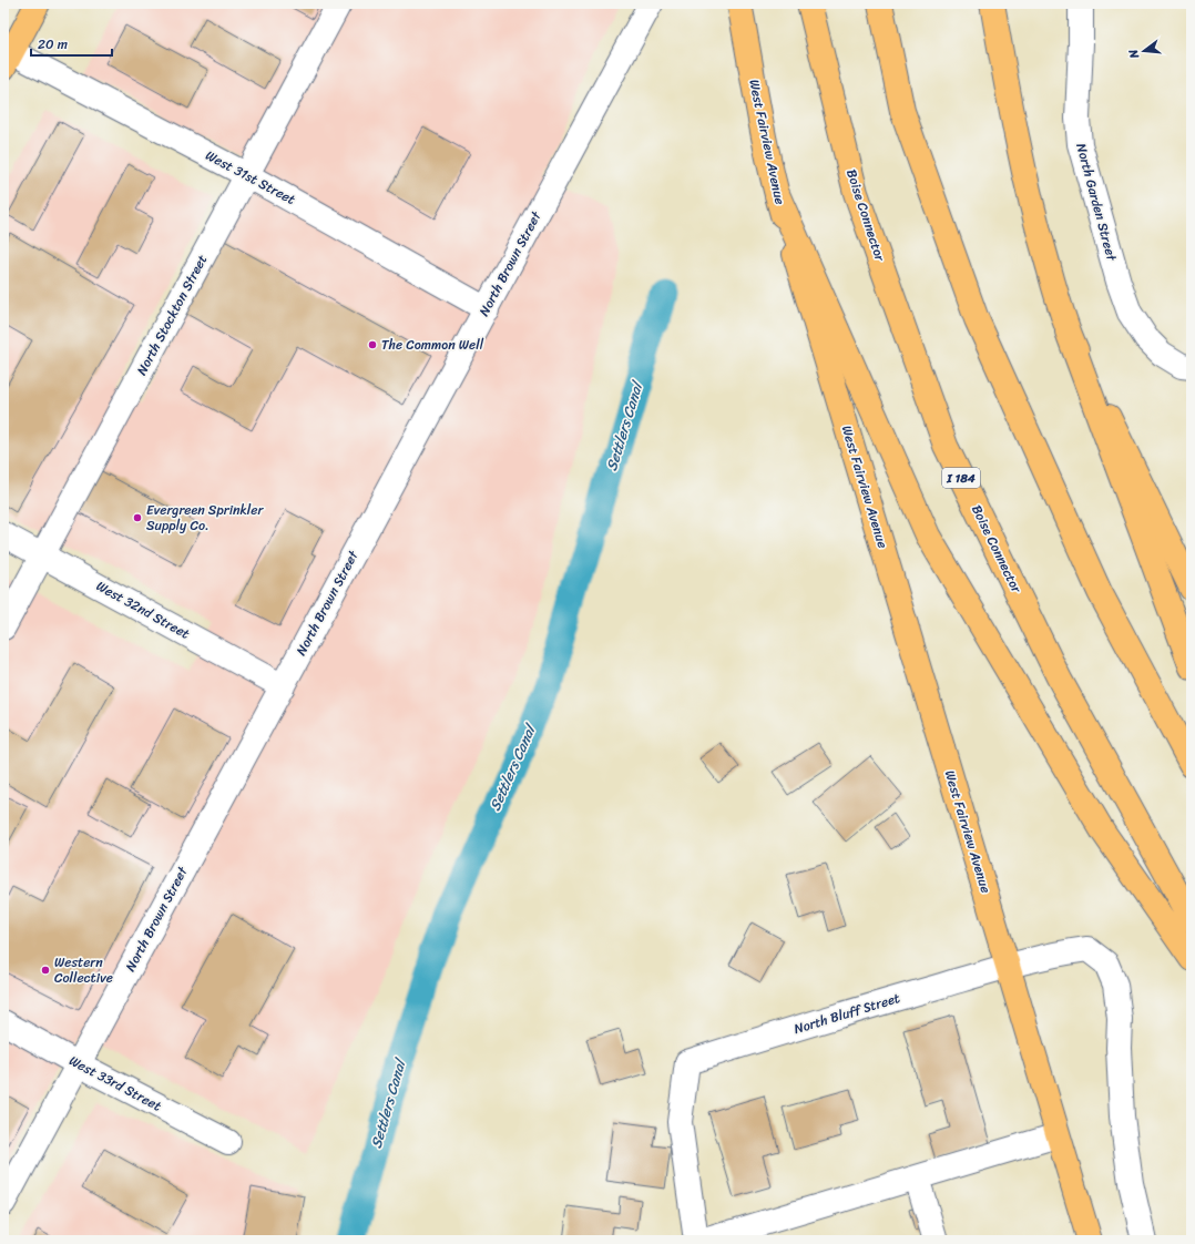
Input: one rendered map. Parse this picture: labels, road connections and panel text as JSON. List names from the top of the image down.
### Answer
{
  "streets": {
    "main road": ["West Fairview Avenue", "Boise Connector", "I 184"],
    "street": [
      "West 31st Street",
      "North Garden Street",
      "North Brown Street",
      "North Stockton Street",
      "West 32nd Street",
      "North Bluff Street",
      "West 33rd Street"
    ]
  },
  "crossings": [
    ["West Fairview Avenue", "North Bluff Street"],
    ["West 31st Street", "North Brown Street"],
    ["West 31st Street", "North Stockton Street"],
    ["North Brown Street", "West 32nd Street"],
    ["North Brown Street", "West 33rd Street"],
    ["North Stockton Street", "West 32nd Street"]
  ],
  "water": ["Settlers Canal"],
  "places": ["The Common Well", "Evergreen Sprinkler Supply Co.", "Western Collective"],
  "scale_bar": "20 m",
  "north": "left"
}
